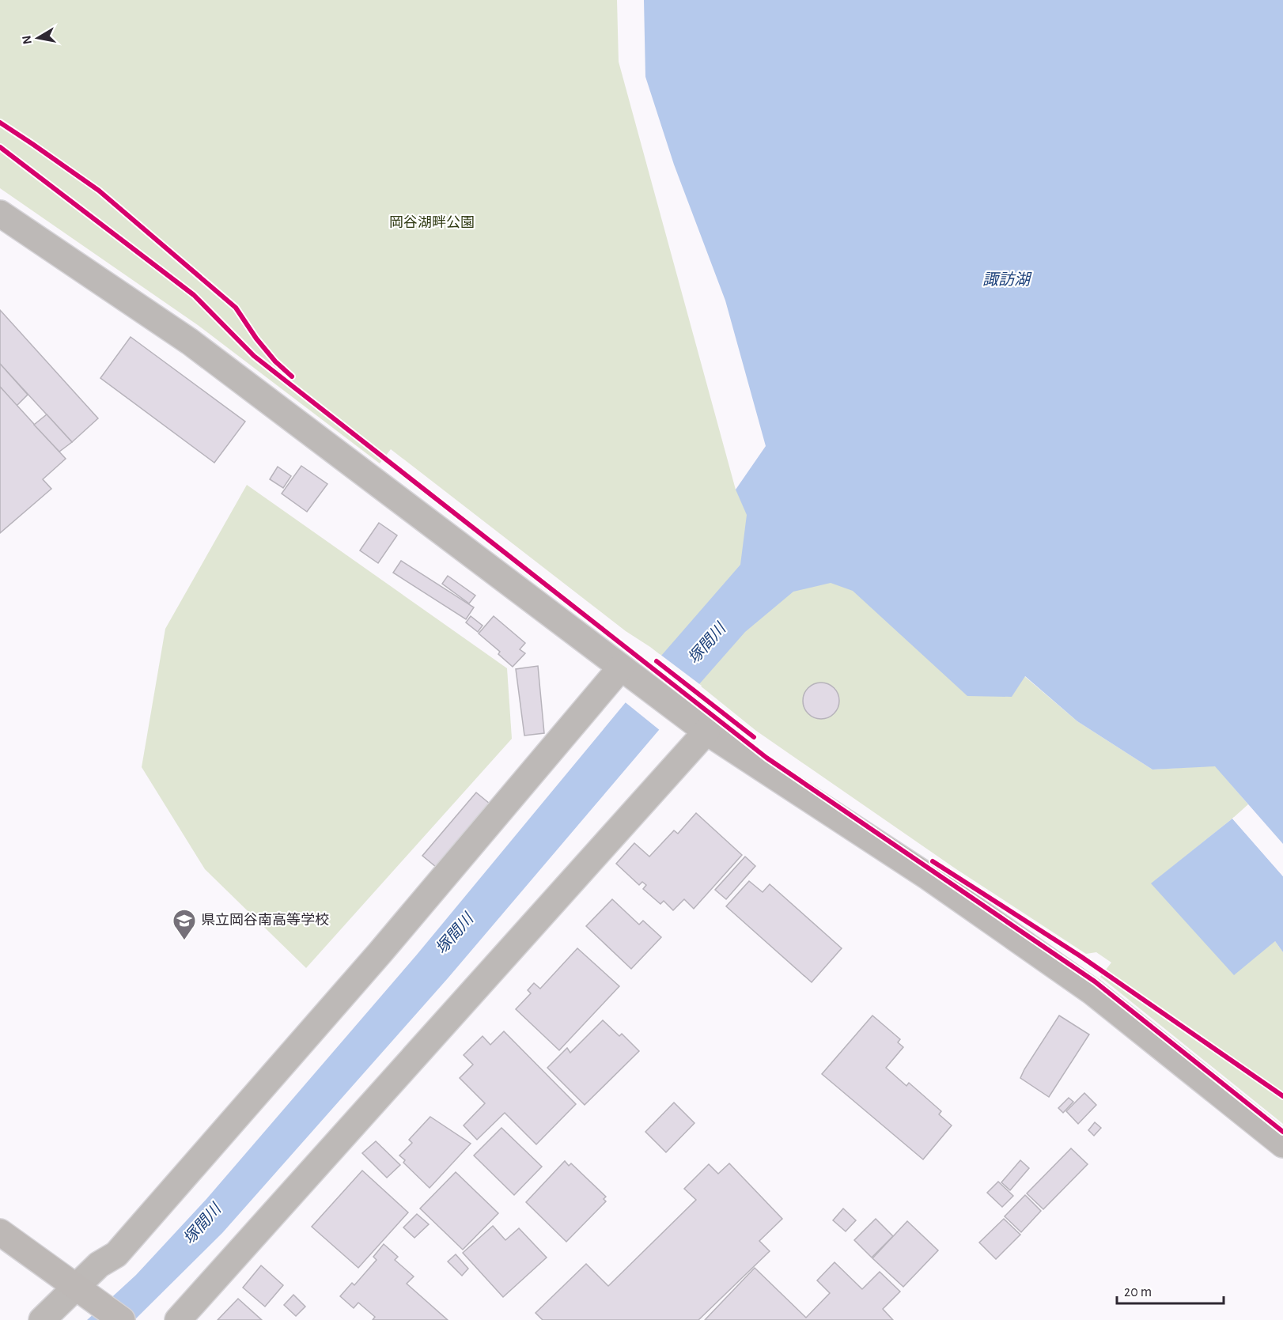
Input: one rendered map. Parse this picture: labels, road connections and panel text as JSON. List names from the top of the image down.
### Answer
{
  "water": ["諏訪湖", "塚間川"],
  "parks": ["岡谷湖畔公園"],
  "places": {
    "school or university": ["県立岡谷南高等学校"]
  },
  "scale_bar": "20 m",
  "north": "left"
}
